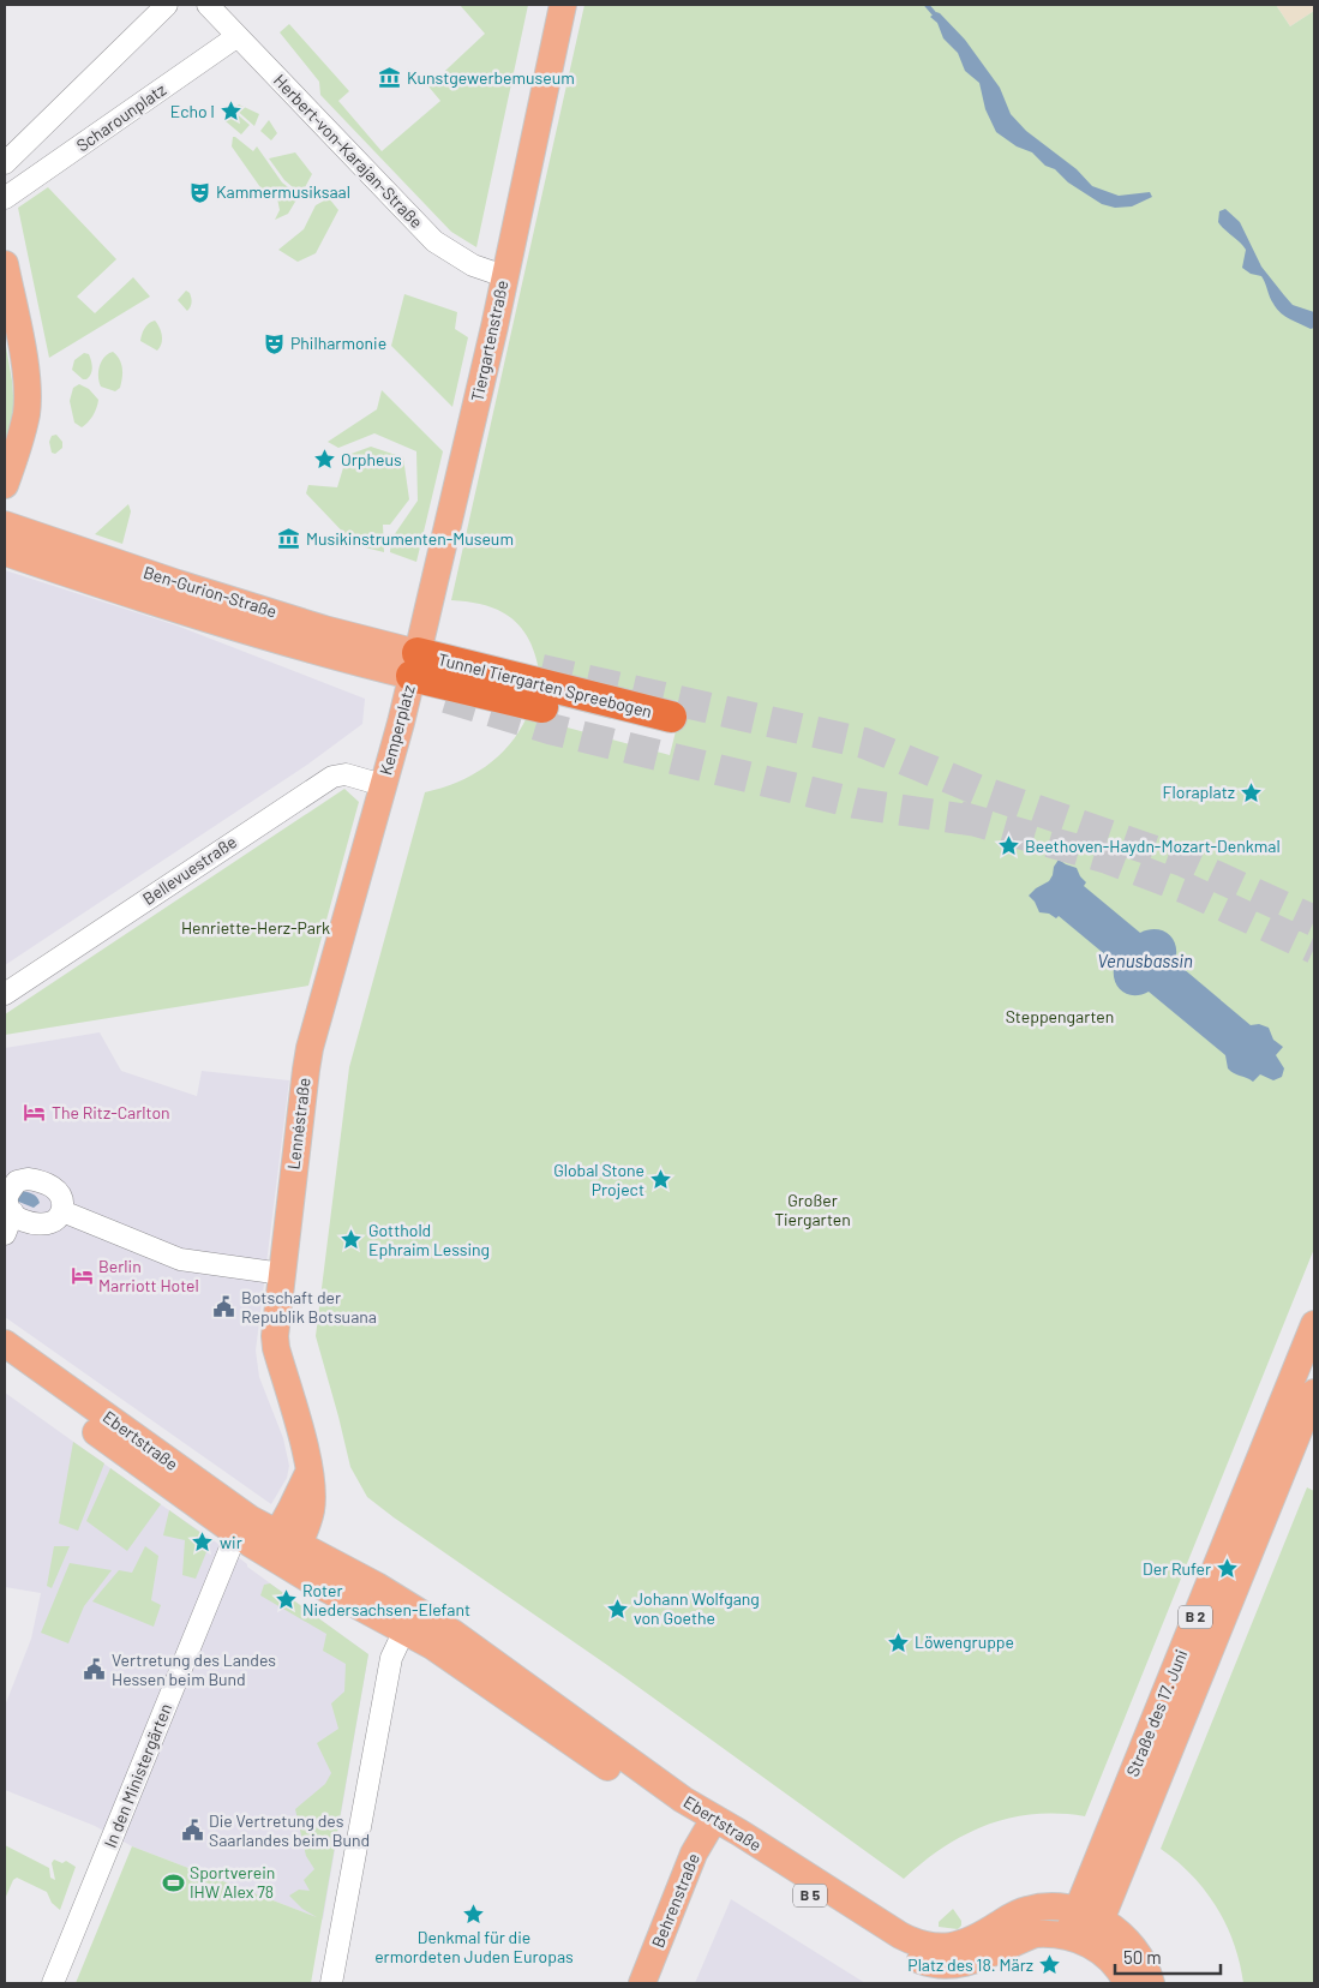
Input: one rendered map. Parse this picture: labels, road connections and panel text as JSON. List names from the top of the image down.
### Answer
{
  "streets": {
    "highway": ["Tunnel Tiergarten Spreebogen"],
    "main road": [
      "Tiergartenstraße",
      "Ben-Gurion-Straße",
      "Kemperplatz",
      "Lennéstraße",
      "Ebertstraße",
      "B 2",
      "Straße des 17. Juni",
      "B 5",
      "Behrenstraße"
    ],
    "street": [
      "Scharounplatz",
      "Herbert-von-Karajan-Straße",
      "Bellevuestraße",
      "In den Ministergärten"
    ]
  },
  "crossings": [
    ["Scharounplatz", "Herbert-von-Karajan-Straße"],
    ["Herbert-von-Karajan-Straße", "Tiergartenstraße"],
    ["Tiergartenstraße", "Ben-Gurion-Straße"],
    ["Tiergartenstraße", "Tunnel Tiergarten Spreebogen"],
    ["Tiergartenstraße", "Kemperplatz"],
    ["Ben-Gurion-Straße", "Tunnel Tiergarten Spreebogen"],
    ["Ben-Gurion-Straße", "Kemperplatz"],
    ["Tunnel Tiergarten Spreebogen", "Kemperplatz"],
    ["Kemperplatz", "Bellevuestraße"],
    ["Kemperplatz", "Lennéstraße"],
    ["Bellevuestraße", "Lennéstraße"],
    ["Lennéstraße", "Ebertstraße"],
    ["Ebertstraße", "Straße des 17. Juni"],
    ["Ebertstraße", "In den Ministergärten"],
    ["Ebertstraße", "Behrenstraße"]
  ],
  "water": ["Venusbassin"],
  "parks": ["Henriette-Herz-Park", "Steppengarten", "Großer Tiergarten"],
  "places": {
    "museum": ["Kunstgewerbemuseum", "Musikinstrumenten-Museum"],
    "place": [
      "Echo I",
      "Orpheus",
      "Floraplatz",
      "Beethoven-Haydn-Mozart-Denkmal",
      "Global Stone Project",
      "Gotthold Ephraim Lessing",
      "wir",
      "Der Rufer",
      "Roter Niedersachsen-Elefant",
      "Johann Wolfgang von Goethe",
      "Löwengruppe",
      "Denkmal für die ermordeten Juden Europas",
      "Platz des 18. März"
    ],
    "theatre": ["Kammermusiksaal", "Philharmonie"],
    "hotel": ["The Ritz-Carlton", "Berlin Marriott Hotel"],
    "public building": ["Botschaft der Republik Botsuana", "Vertretung des Landes Hessen beim Bund", "Die Vertretung des Saarlandes beim Bund"],
    "sports": ["Sportverein IHW Alex 78"]
  },
  "scale_bar": "50 m"
}
